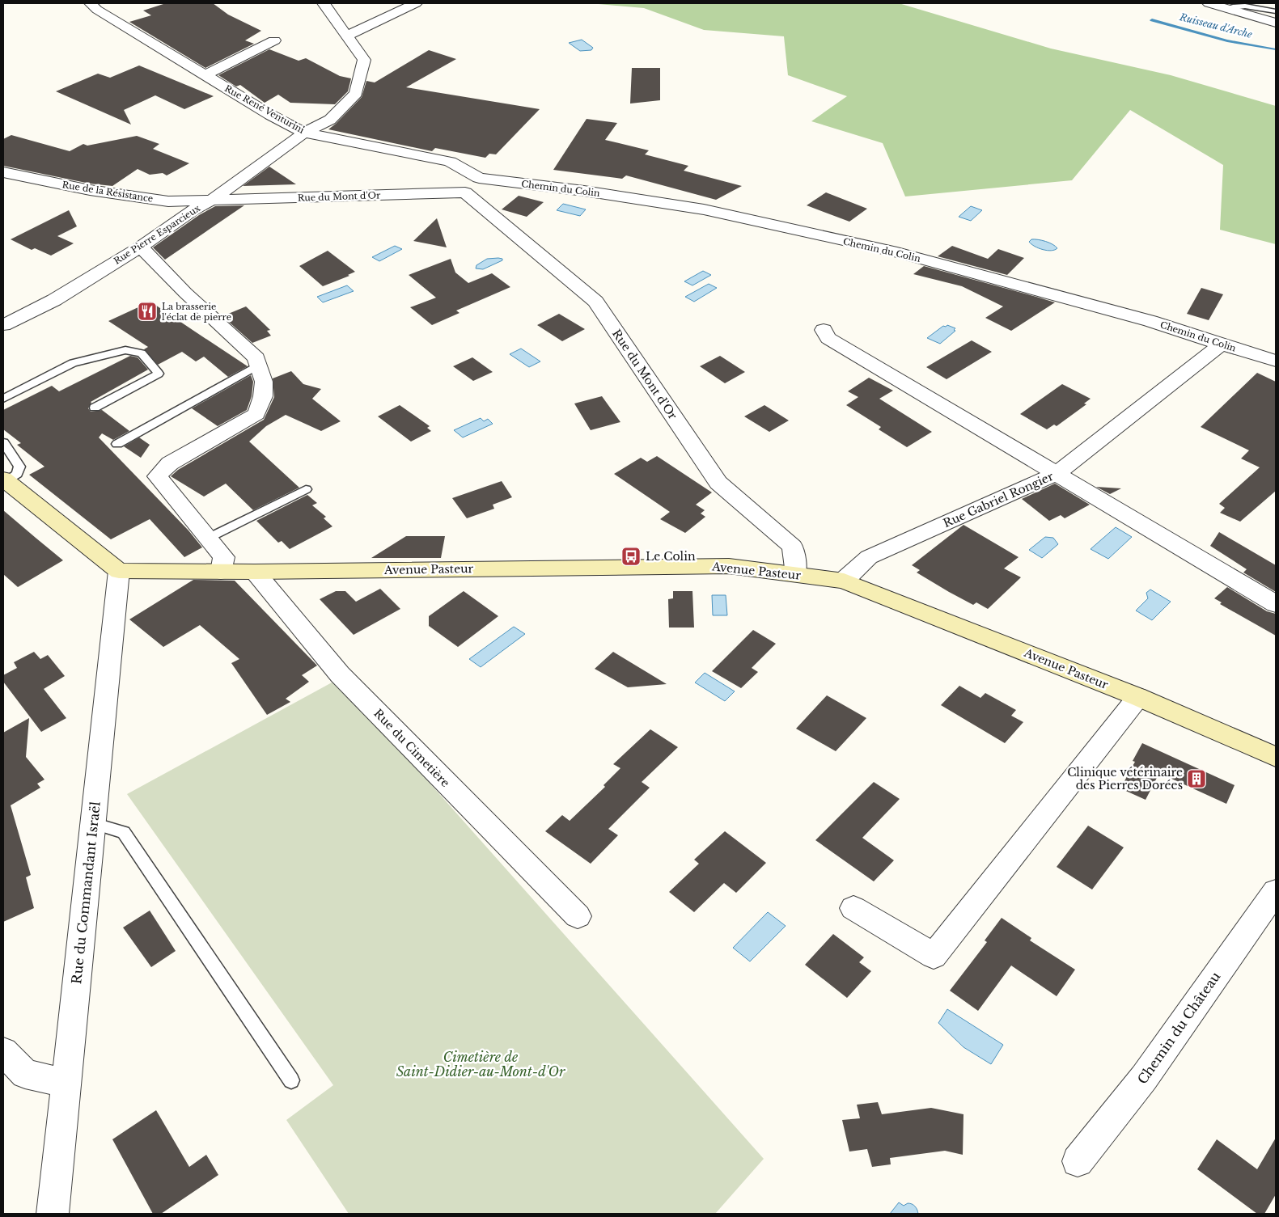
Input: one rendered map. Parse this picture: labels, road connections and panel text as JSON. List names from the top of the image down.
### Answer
{
  "streets": {
    "main road": ["Avenue Pasteur"],
    "street": [
      "Rue René Venturini",
      "Chemin du Colin",
      "Rue de la Résistance",
      "Rue du Mont d'Or",
      "Rue Pierre Esparcieux",
      "Rue Gabriel Rongier",
      "Rue du Cimetière",
      "Rue du Commandant Israël",
      "Chemin du Château"
    ]
  },
  "crossings": [
    ["Rue René Venturini", "Chemin du Colin"],
    ["Rue René Venturini", "Rue Pierre Esparcieux"],
    ["Chemin du Colin", "Rue Gabriel Rongier"],
    ["Rue de la Résistance", "Rue du Mont d'Or"],
    ["Rue de la Résistance", "Rue Pierre Esparcieux"],
    ["Rue du Mont d'Or", "Rue Pierre Esparcieux"],
    ["Rue du Mont d'Or", "Avenue Pasteur"],
    ["Rue Gabriel Rongier", "Avenue Pasteur"],
    ["Avenue Pasteur", "Rue du Cimetière"],
    ["Avenue Pasteur", "Rue du Commandant Israël"]
  ],
  "water": ["Ruisseau d'Arche"],
  "parks": ["Cimetière de Saint-Didier-au-Mont-d'Or"],
  "places": {
    "restaurant": ["La brasserie l'éclat de pierre"],
    "bus stop": ["Le Colin"],
    "building": ["Clinique vétérinaire des Pierres Dorées"]
  }
}
